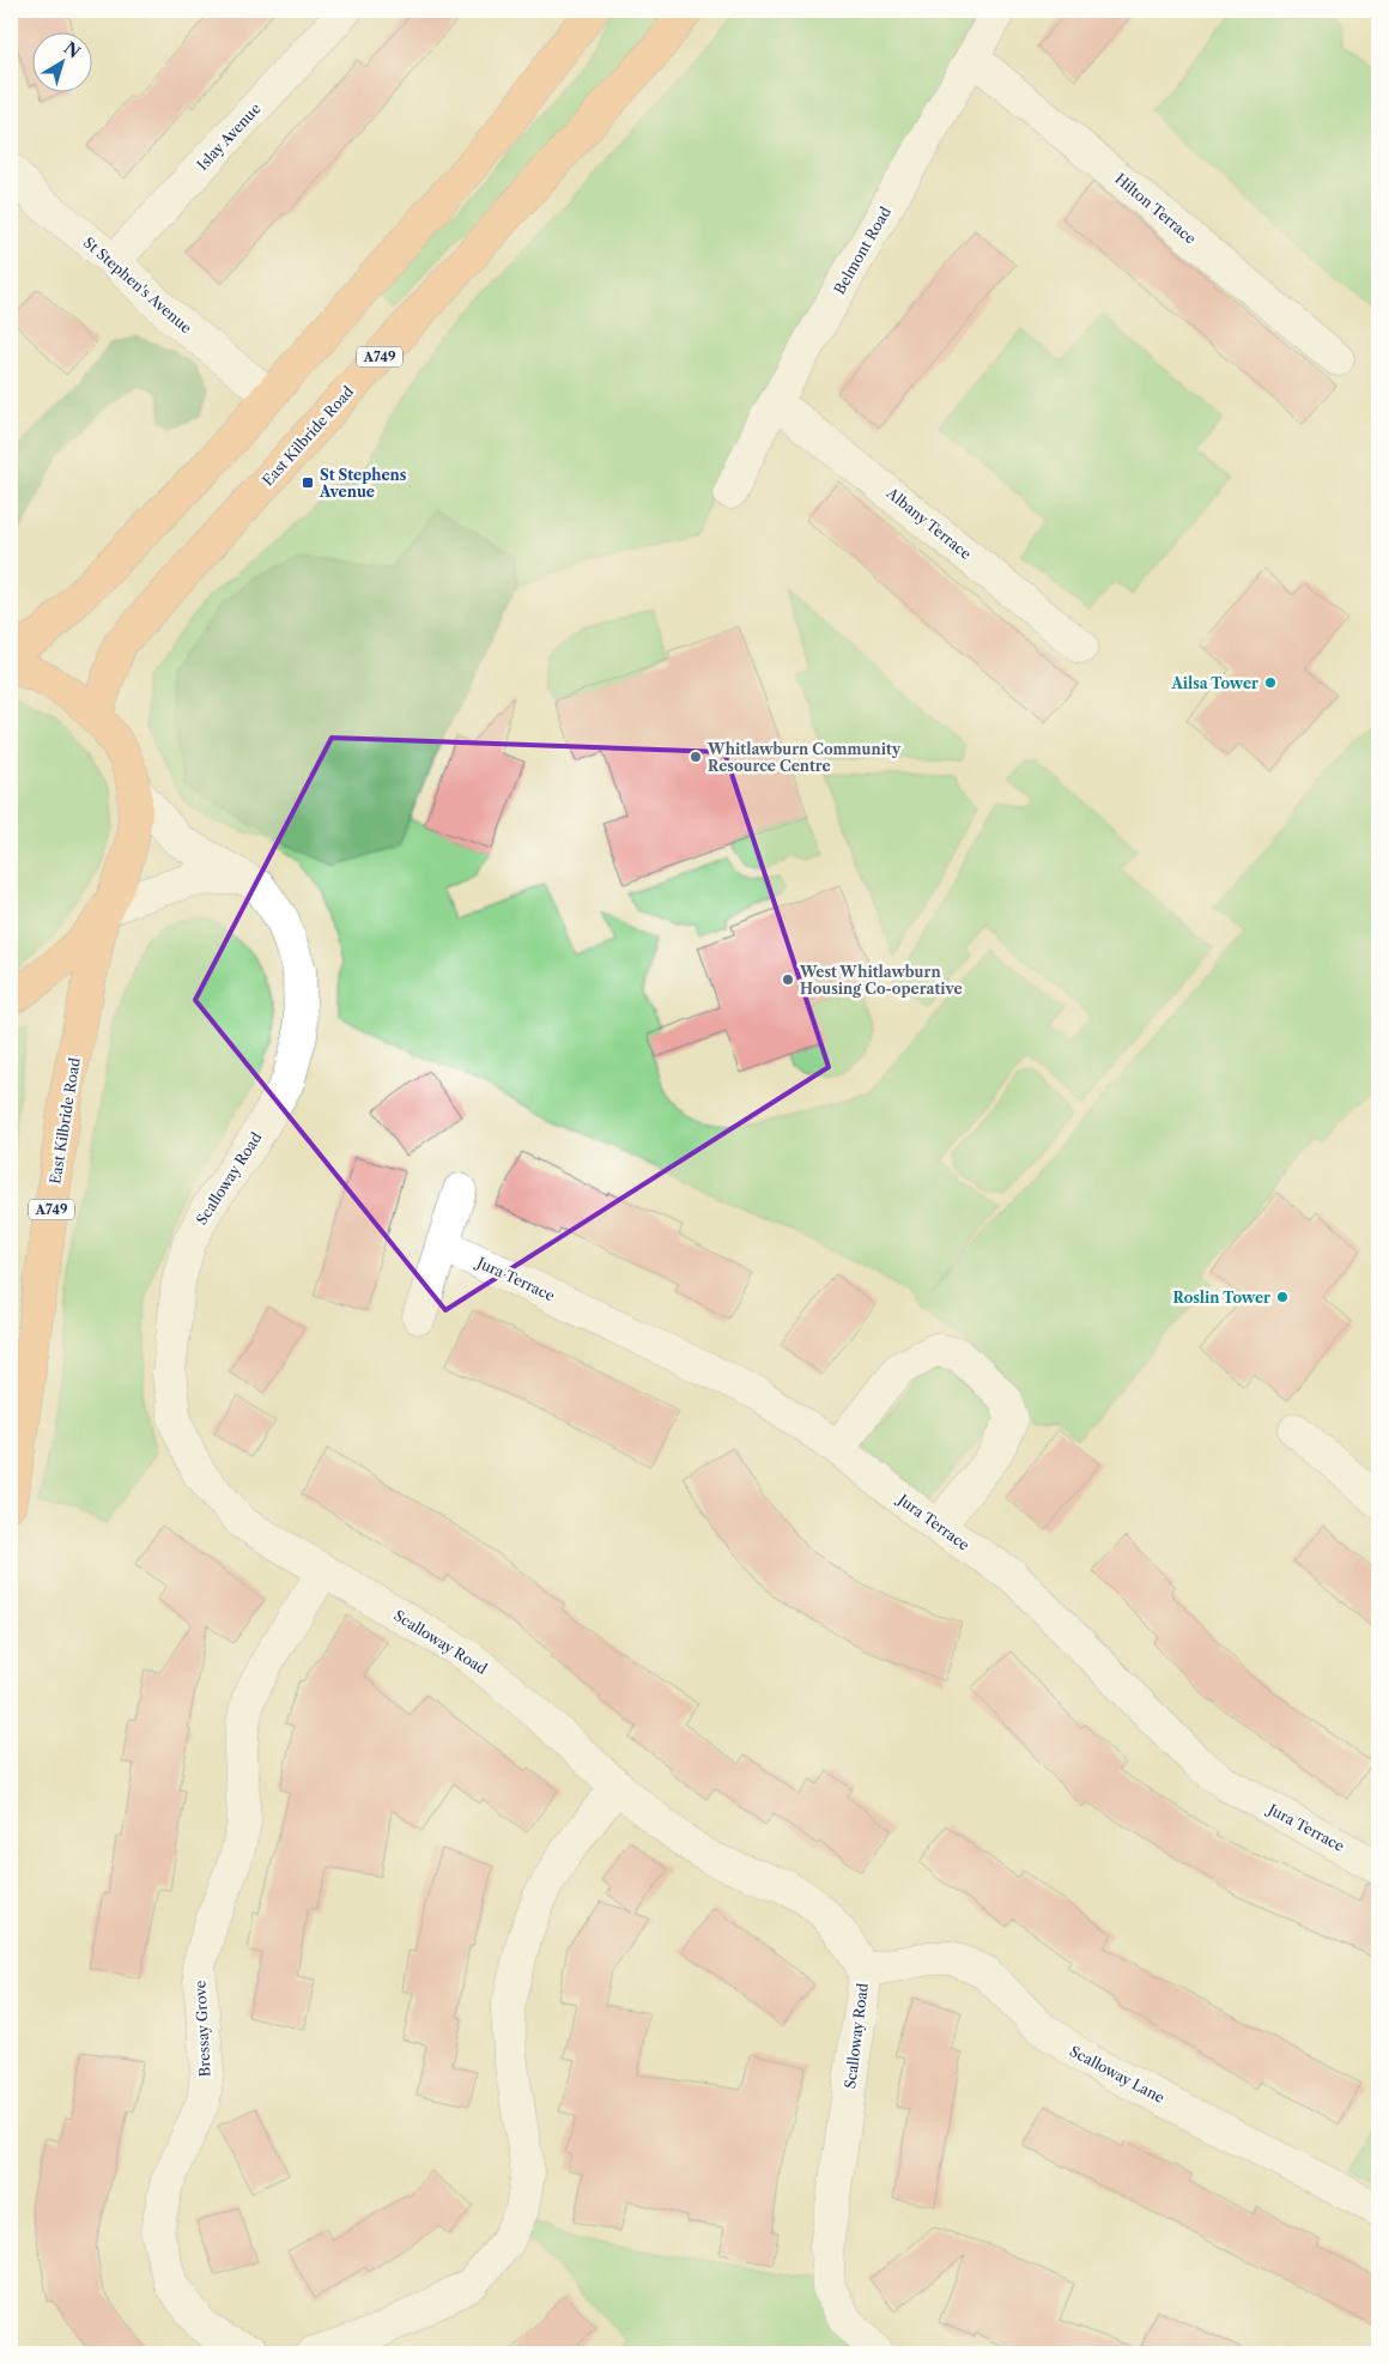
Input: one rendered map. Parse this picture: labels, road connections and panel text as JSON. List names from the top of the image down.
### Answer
{
  "streets": {
    "main road": ["A749", "East Kilbride Road"],
    "street": [
      "Islay Avenue",
      "Hilton Terrace",
      "Belmont Road",
      "St Stephen's Avenue",
      "Albany Terrace",
      "Scalloway Road",
      "Jura Terrace",
      "Bressay Grove",
      "Scalloway Lane"
    ]
  },
  "crossings": [
    ["Islay Avenue", "St Stephen's Avenue"],
    ["Hilton Terrace", "Belmont Road"],
    ["Belmont Road", "Albany Terrace"],
    ["Scalloway Road", "Bressay Grove"],
    ["Scalloway Road", "Scalloway Lane"]
  ],
  "places": {
    "transit": ["St Stephens Avenue"],
    "other": [
      "Ailsa Tower",
      "Whitlawburn Community Resource Centre",
      "West Whitlawburn Housing Co-operative",
      "Roslin Tower"
    ]
  },
  "north": "top right"
}
